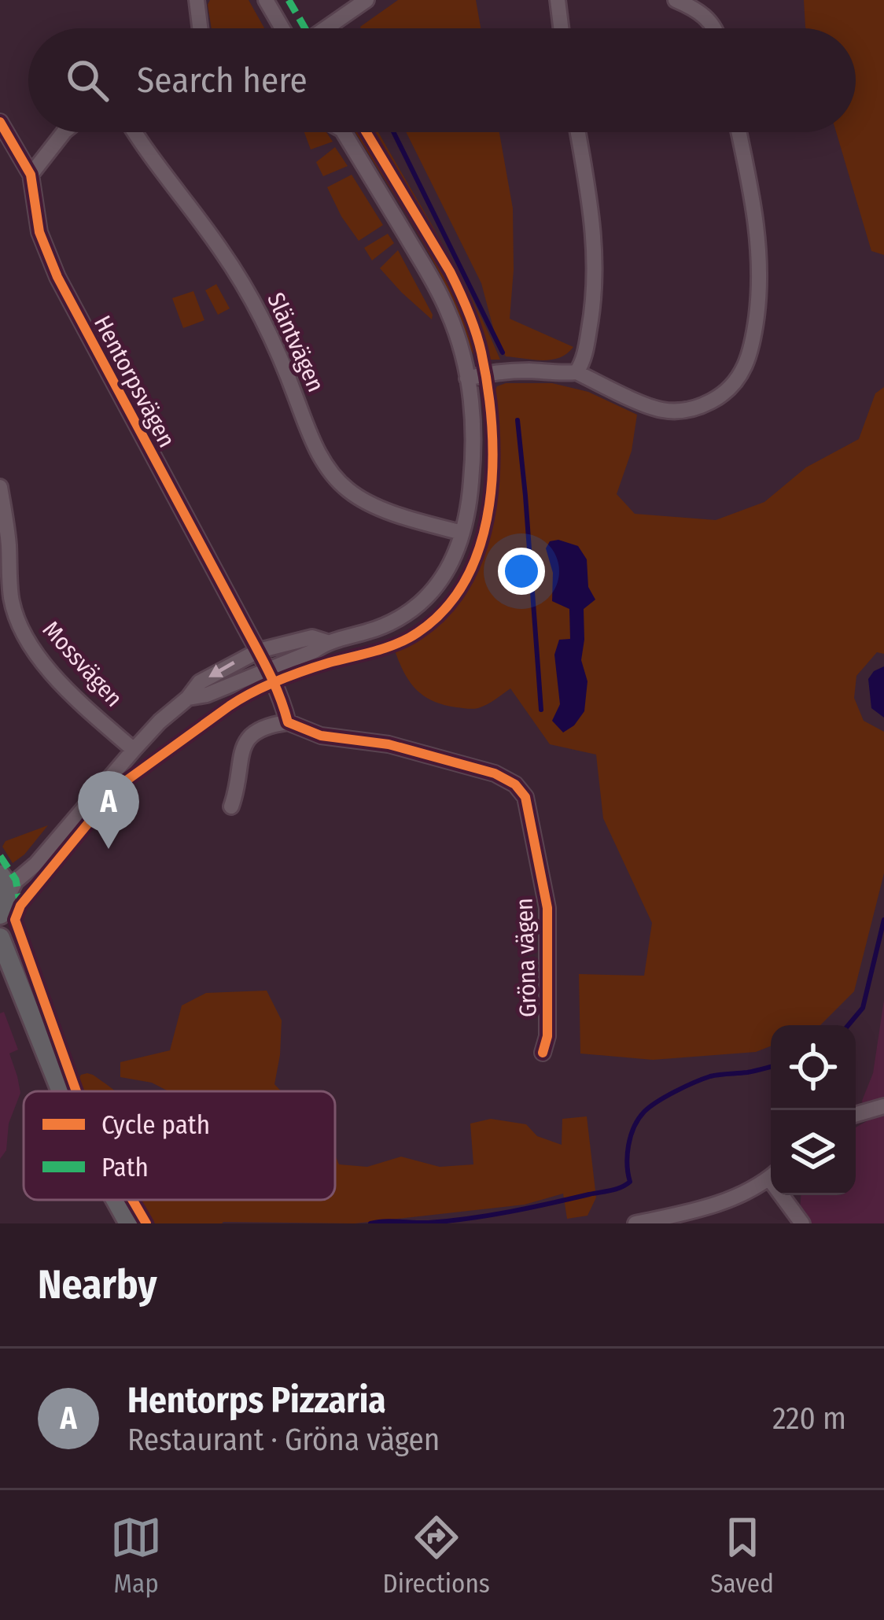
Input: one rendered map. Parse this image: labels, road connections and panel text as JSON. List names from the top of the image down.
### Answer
{
  "streets": {
    "street": [
      "Släntvägen",
      "Hentorpsvägen",
      "Mossvägen",
      "Gröna vägen"
    ]
  },
  "legend": ["Cycle path", "Path"],
  "page": {
    "search": "Search here",
    "pins": "A",
    "heading": "Nearby",
    "list": [
      {
        "mark": "A",
        "name": "Hentorps Pizzaria",
        "note": "Restaurant · Gröna vägen",
        "value": "220 m"
      }
    ],
    "nav": ["Map", "Directions", "Saved"]
  }
}
